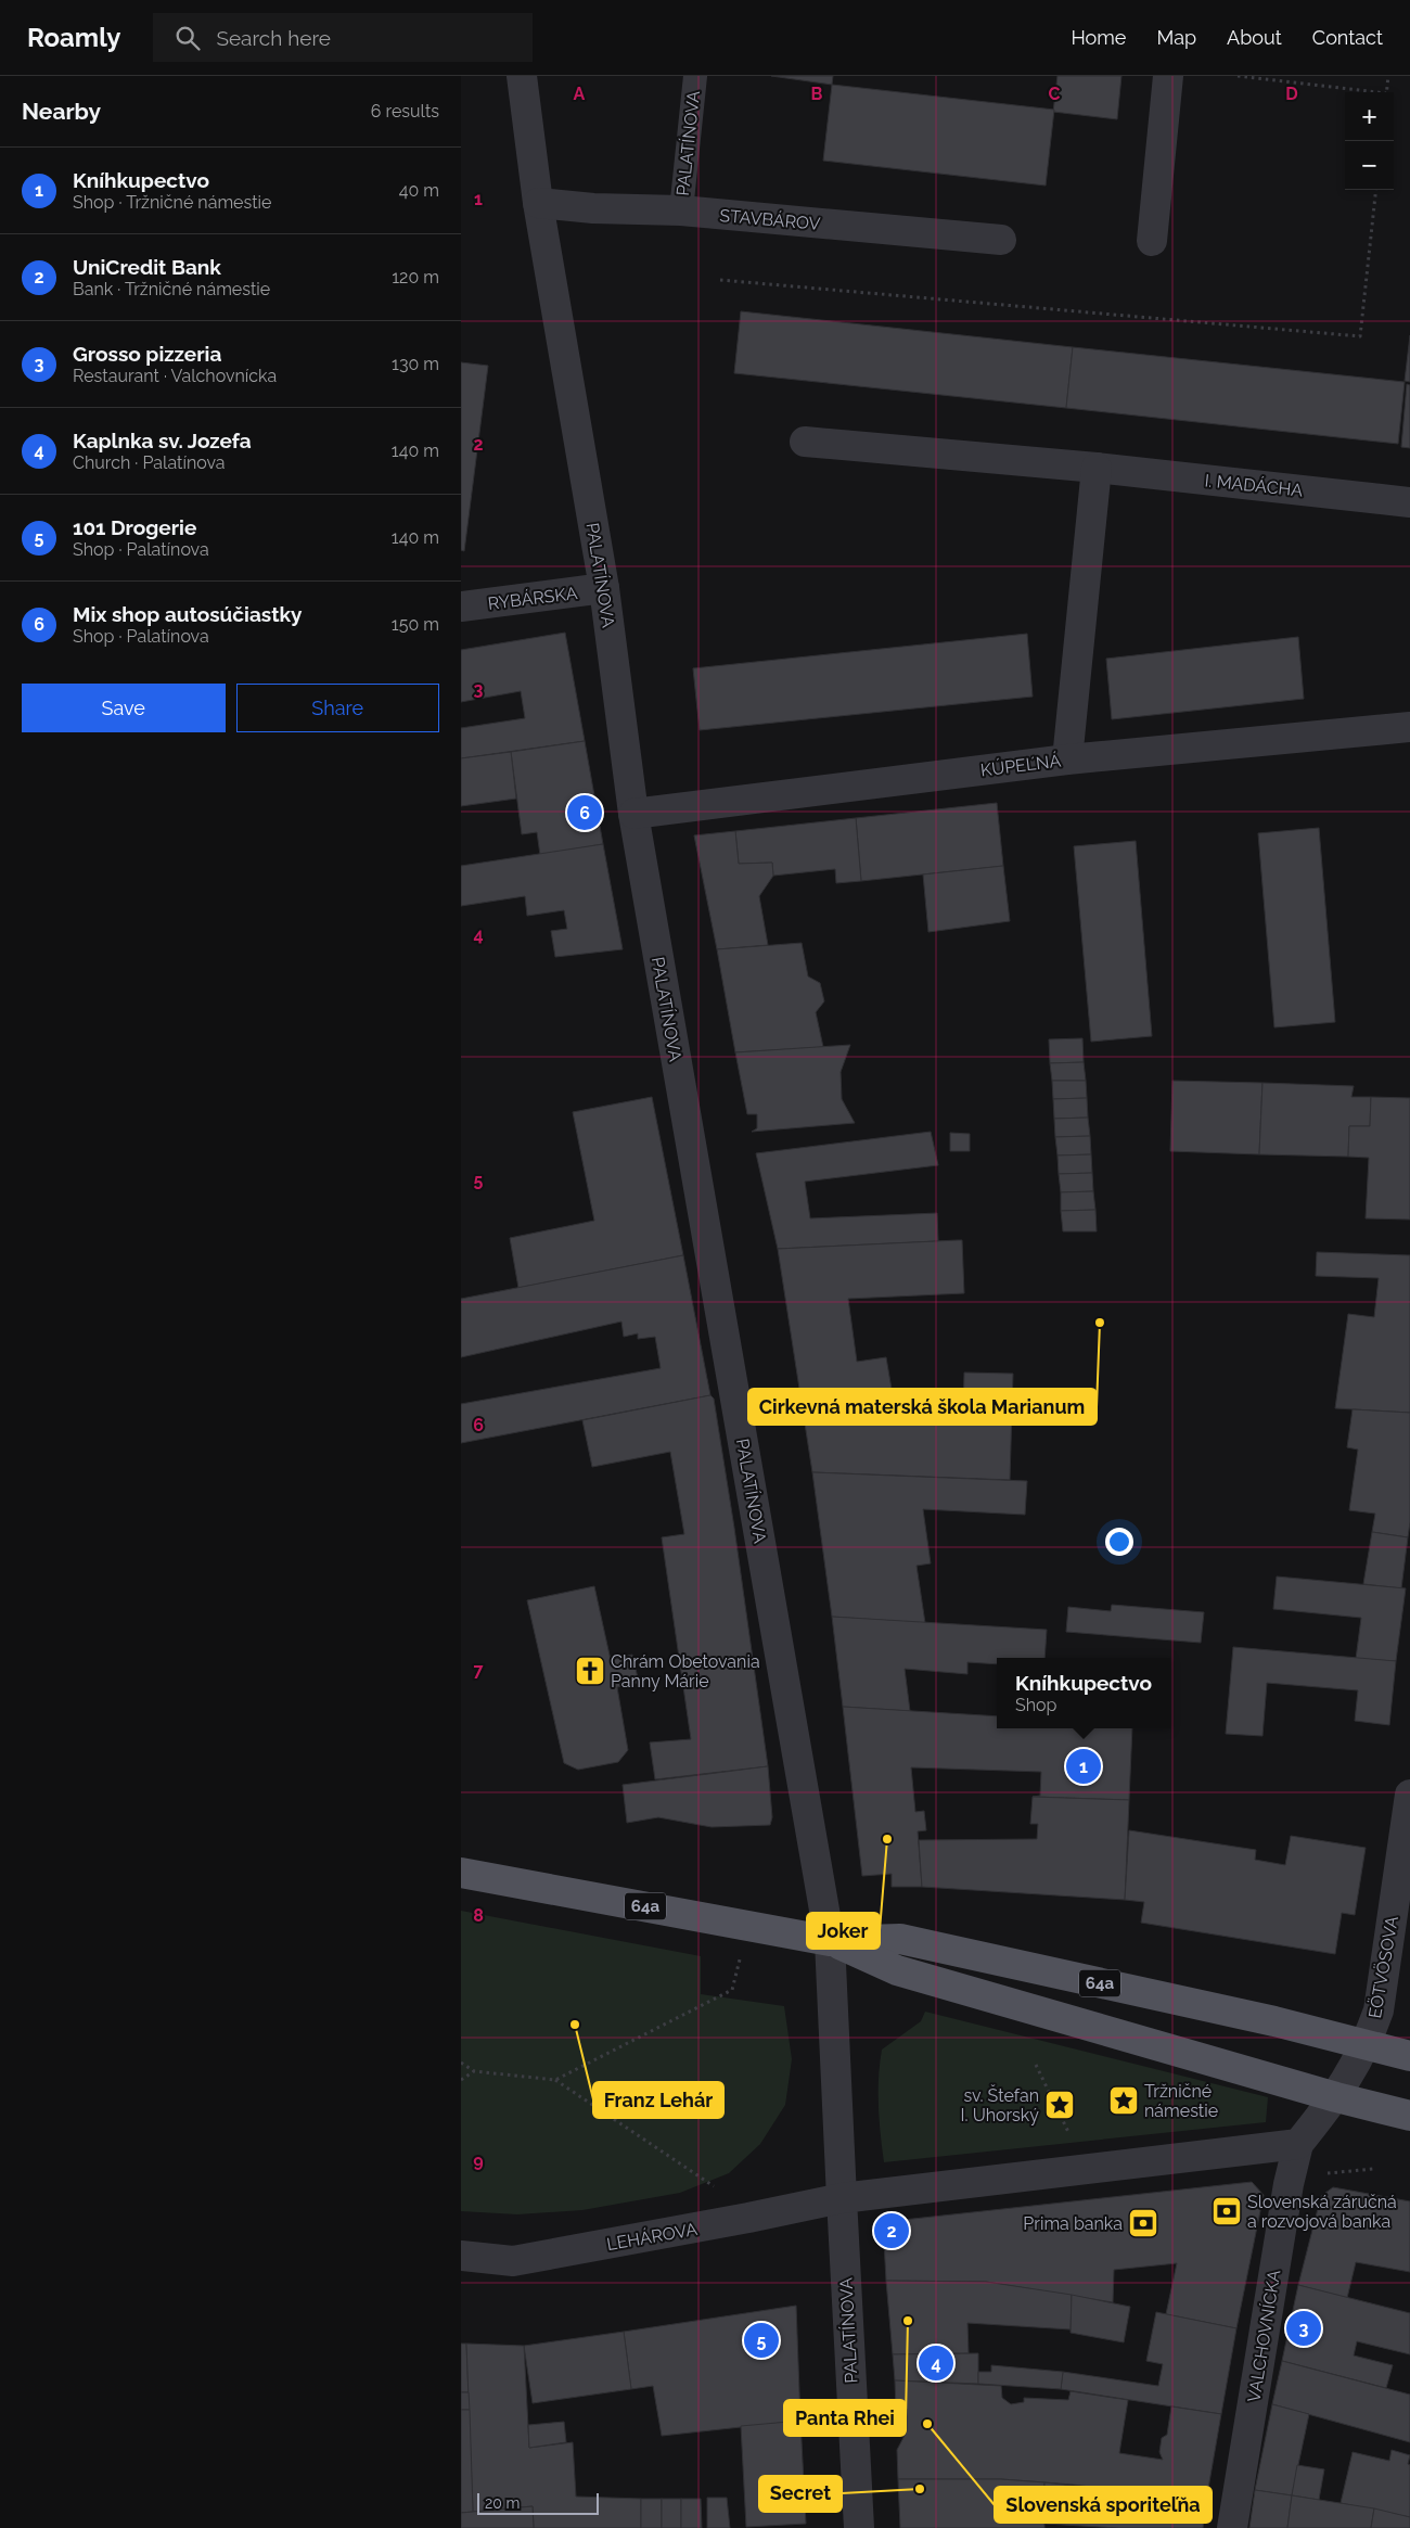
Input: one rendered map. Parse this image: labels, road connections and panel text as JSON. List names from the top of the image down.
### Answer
{
  "streets": {
    "main road": ["64a"],
    "street": [
      "PALATÍNOVA",
      "STAVBÁROV",
      "I. MADÁCHA",
      "RYBÁRSKA",
      "KÚPEĽNÁ",
      "EÖTVÖSOVA",
      "LEHÁROVA",
      "VALCHOVNÍCKA"
    ]
  },
  "crossings": [
    ["PALATÍNOVA", "STAVBÁROV"],
    ["PALATÍNOVA", "RYBÁRSKA"],
    ["PALATÍNOVA", "KÚPEĽNÁ"],
    ["PALATÍNOVA", "64a"],
    ["PALATÍNOVA", "LEHÁROVA"],
    ["64a", "EÖTVÖSOVA"]
  ],
  "places": {
    "other": [
      "Cirkevná materská škola Marianum",
      "Joker",
      "Franz Lehár",
      "Panta Rhei",
      "Slovenská sporiteľňa",
      "Secret"
    ],
    "church": ["Chrám Obetovania Panny Márie"],
    "place": ["Tržničné námestie", "sv. Štefan I. Uhorský"],
    "bank": ["Slovenská záručná a rozvojová banka", "Prima banka"]
  },
  "scale_bar": "20 m",
  "page": {
    "header": "Roamly",
    "search": "Search here",
    "nav": [
      "Home",
      "Map",
      "About",
      "Contact"
    ],
    "heading": ["Nearby", "6 results"],
    "map_buttons": ["+", "−"],
    "list": [
      {
        "mark": "1",
        "name": "Kníhkupectvo",
        "note": "Shop · Tržničné námestie",
        "value": "40 m"
      },
      {
        "mark": "2",
        "name": "UniCredit Bank",
        "note": "Bank · Tržničné námestie",
        "value": "120 m"
      },
      {
        "mark": "3",
        "name": "Grosso pizzeria",
        "note": "Restaurant · Valchovnícka",
        "value": "130 m"
      },
      {
        "mark": "4",
        "name": "Kaplnka sv. Jozefa",
        "note": "Church · Palatínova",
        "value": "140 m"
      },
      {
        "mark": "5",
        "name": "101 Drogerie",
        "note": "Shop · Palatínova",
        "value": "140 m"
      },
      {
        "mark": "6",
        "name": "Mix shop autosúčiastky",
        "note": "Shop · Palatínova",
        "value": "150 m"
      }
    ],
    "buttons": ["Save", "Share"],
    "pins": [
      "6",
      "1",
      "2",
      "3",
      "5",
      "4"
    ],
    "popup": ["Kníhkupectvo", "Shop"],
    "scale": "20 m"
  },
  "grid": {
    "columns": [
      "A",
      "B",
      "C",
      "D"
    ],
    "rows": [
      "1",
      "2",
      "3",
      "4",
      "5",
      "6",
      "7",
      "8",
      "9"
    ]
  }
}
